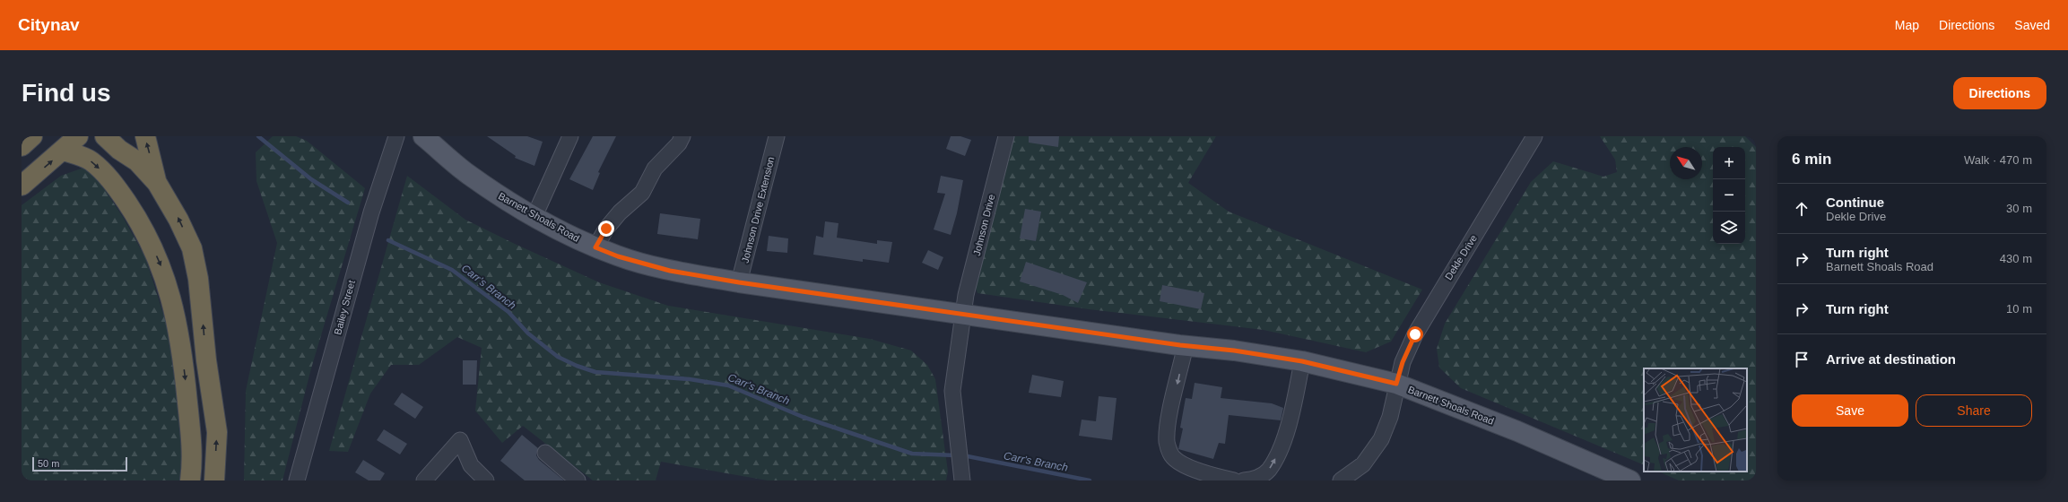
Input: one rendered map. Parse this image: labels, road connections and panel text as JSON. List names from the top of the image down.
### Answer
{
  "streets": {
    "main road": ["Barnett Shoals Road"],
    "street": [
      "Johnson Drive Extension",
      "Johnson Drive",
      "Dekle Drive",
      "Bailey Street"
    ]
  },
  "crossings": [
    ["Johnson Drive Extension", "Barnett Shoals Road"],
    ["Barnett Shoals Road", "Johnson Drive"],
    ["Barnett Shoals Road", "Dekle Drive"]
  ],
  "water": ["Carr's Branch"],
  "scale_bar": "50 m",
  "north": "top left",
  "page": {
    "header": "Citynav",
    "nav": ["Map", "Directions", "Saved"],
    "buttons": [
      "Directions",
      ["Save", "Share"]
    ],
    "title": "Find us",
    "heading": ["6 min", "Walk · 470 m"],
    "map_buttons": ["+", "−"],
    "list": [
      ["Continue", "Dekle Drive", "30 m"],
      ["Turn right", "Barnett Shoals Road", "430 m"],
      ["Turn right", "10 m"],
      "Arrive at destination"
    ],
    "scale": "50 m"
  }
}
